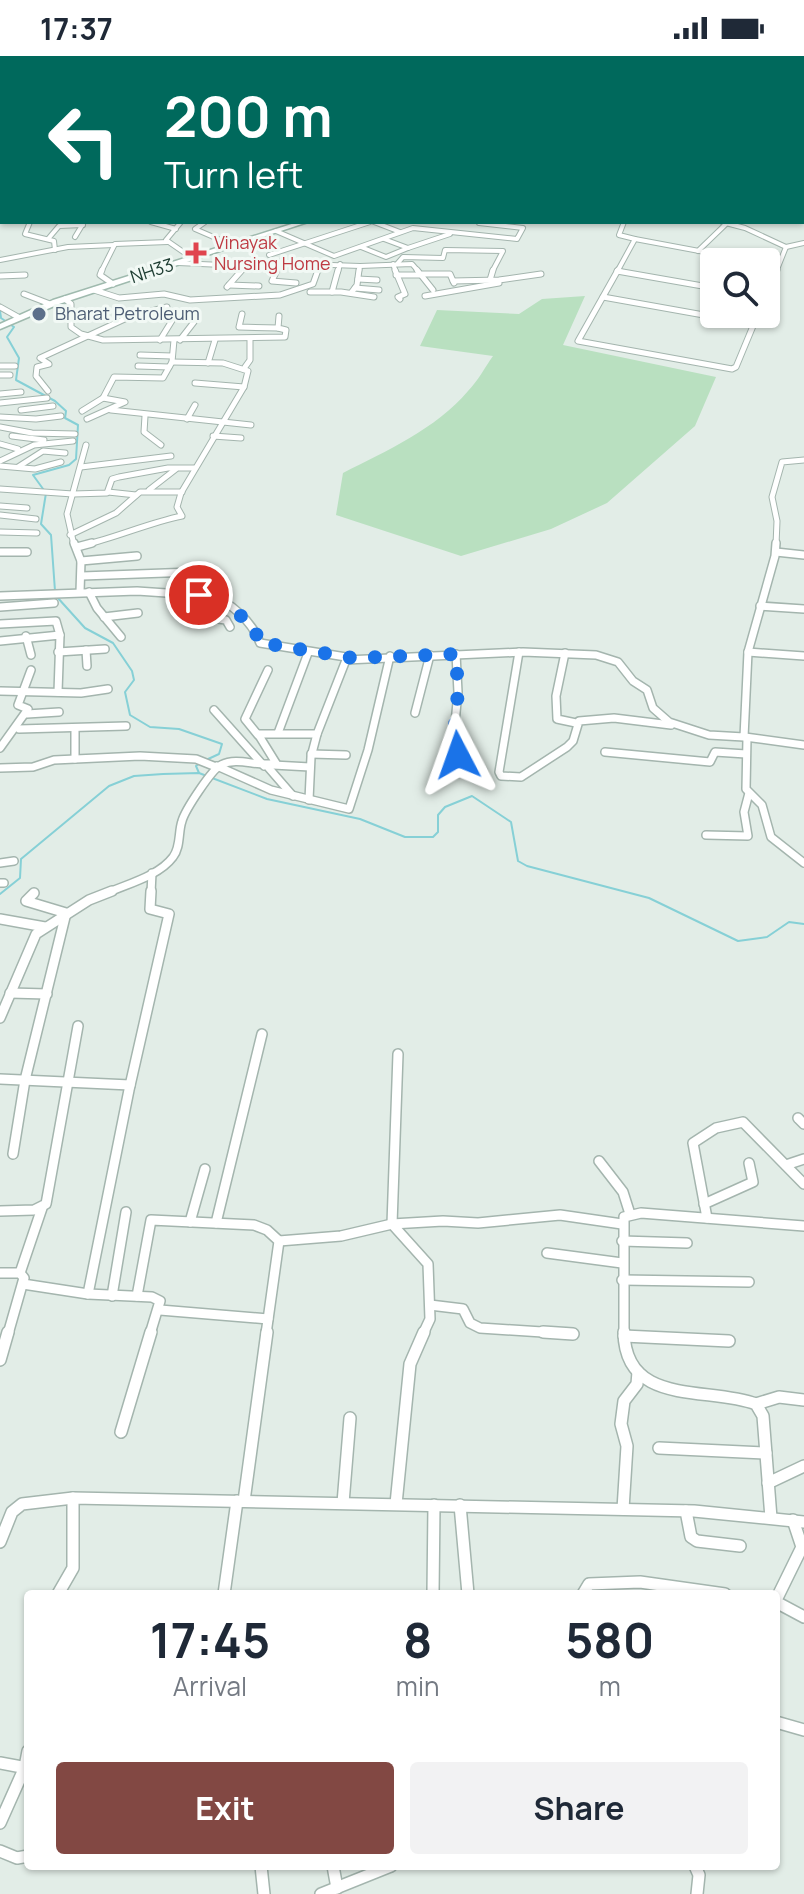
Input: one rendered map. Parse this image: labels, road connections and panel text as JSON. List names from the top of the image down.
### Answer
{
  "streets": {
    "main road": ["NH33"]
  },
  "places": {
    "health": ["Vinayak Nursing Home"],
    "other": ["Bharat Petroleum"]
  },
  "page": {
    "status": "17:37",
    "turn": ["200 m", "Turn left"],
    "eta": [
      "17:45",
      "Arrival",
      "8",
      "min",
      "580",
      "m"
    ],
    "buttons": ["Exit", "Share"]
  }
}
